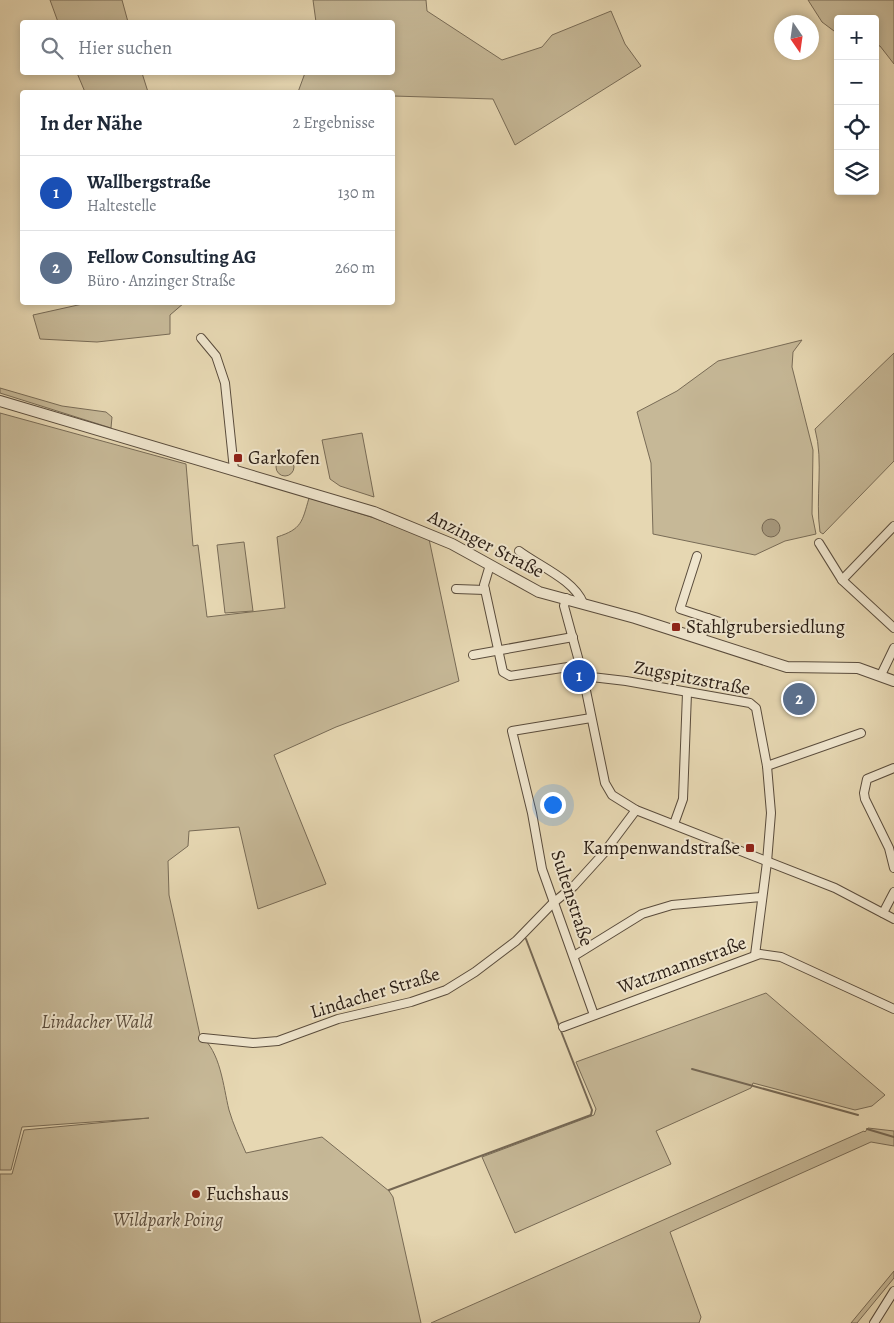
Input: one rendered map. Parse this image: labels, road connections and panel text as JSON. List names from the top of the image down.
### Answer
{
  "streets": {
    "street": [
      "Anzinger Straße",
      "Zugspitzstraße",
      "Sultenstraße",
      "Watzmannstraße",
      "Lindacher Straße"
    ]
  },
  "crossings": [
    ["Zugspitzstraße", "Watzmannstraße"],
    ["Sultenstraße", "Watzmannstraße"],
    ["Sultenstraße", "Lindacher Straße"]
  ],
  "parks": ["Lindacher Wald", "Wildpark Poing"],
  "places": {
    "transit": ["Garkofen", "Stahlgrubersiedlung", "Kampenwandstraße"],
    "other": ["Fuchshaus"]
  },
  "north": "bottom",
  "page": {
    "map_buttons": ["+", "−"],
    "search": "Hier suchen",
    "heading": ["In der Nähe", "2 Ergebnisse"],
    "list": [
      {
        "mark": "1",
        "name": "Wallbergstraße",
        "note": "Haltestelle",
        "value": "130 m"
      },
      {
        "mark": "2",
        "name": "Fellow Consulting AG",
        "note": "Büro · Anzinger Straße",
        "value": "260 m"
      }
    ],
    "pins": ["1", "2"]
  }
}
